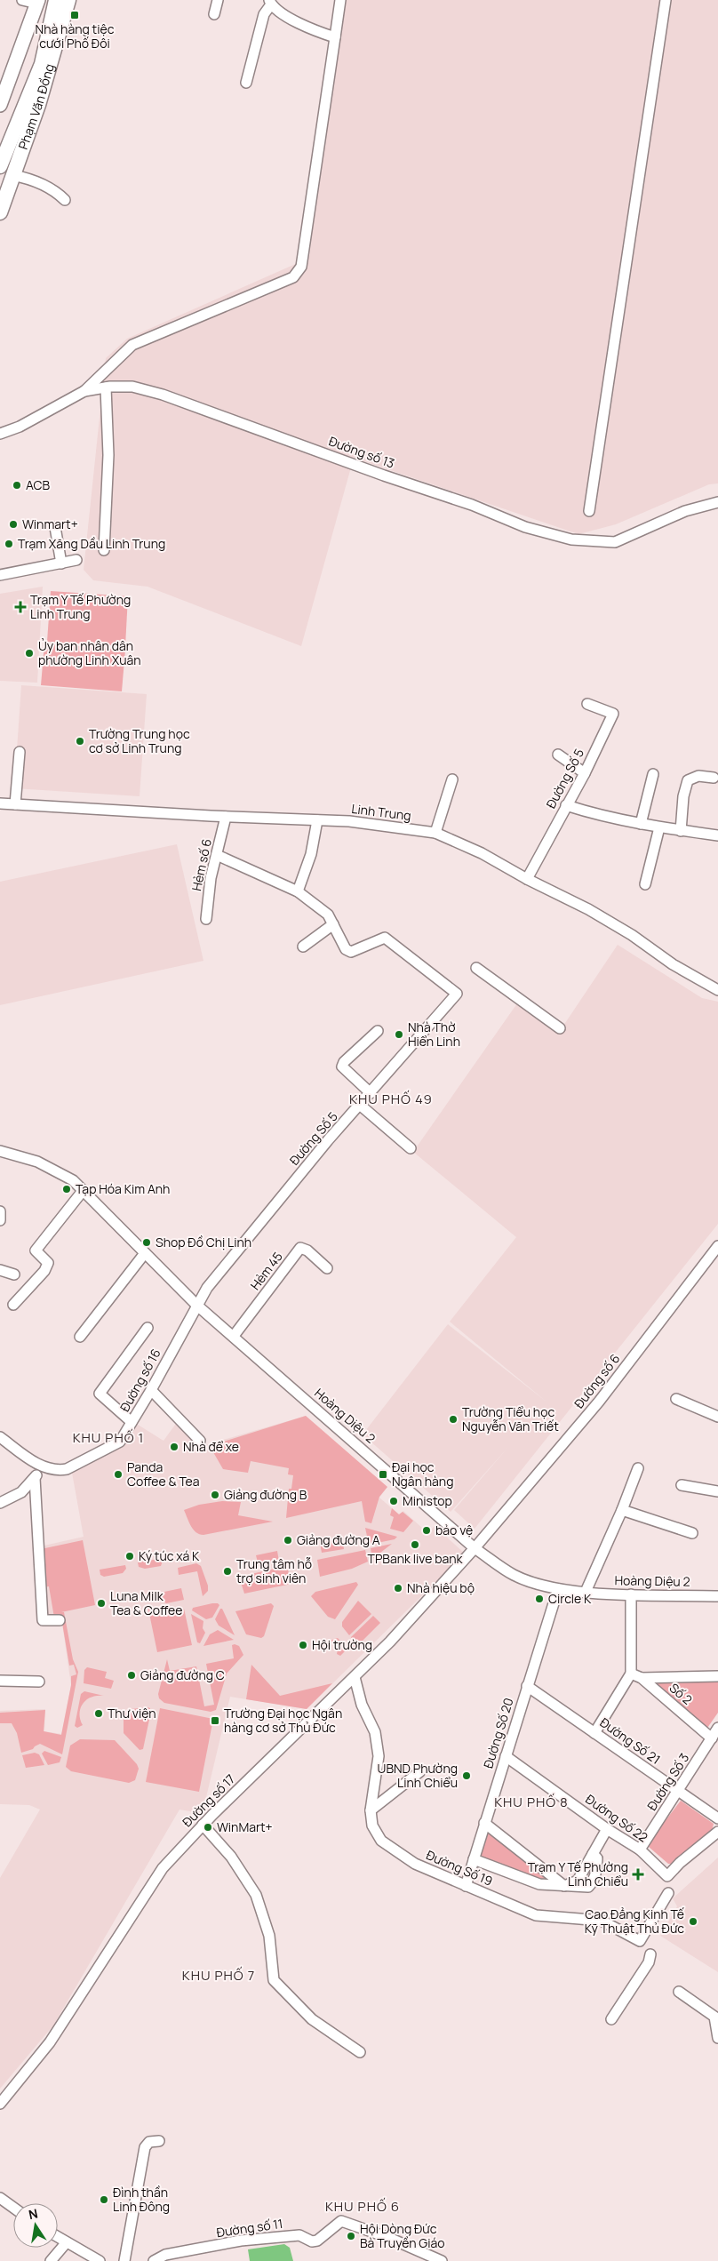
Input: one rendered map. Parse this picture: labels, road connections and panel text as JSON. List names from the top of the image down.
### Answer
{
  "streets": {
    "highway": ["Phạm Văn Đồng"],
    "street": [
      "Đường số 13",
      "Đường Số 5",
      "Linh Trung",
      "Hẻm số 6",
      "Hẻm 45",
      "Đường số 16",
      "Đường số 6",
      "Hoàng Diệu 2",
      "Số 2",
      "Đường Số 20",
      "Đường Số 21",
      "Đường Số 3",
      "Đường số 17",
      "Đường Số 22",
      "Đường Số 19",
      "Đường số 11"
    ]
  },
  "crossings": [
    ["Đường Số 5", "Linh Trung"],
    ["Đường Số 5", "Đường số 16"],
    ["Đường Số 5", "Hoàng Diệu 2"],
    ["Linh Trung", "Hẻm số 6"],
    ["Hẻm 45", "Hoàng Diệu 2"],
    ["Đường số 16", "Hoàng Diệu 2"],
    ["Đường số 6", "Hoàng Diệu 2"],
    ["Đường số 6", "Đường số 17"],
    ["Hoàng Diệu 2", "Đường Số 20"],
    ["Hoàng Diệu 2", "Đường số 17"],
    ["Số 2", "Đường Số 3"],
    ["Đường Số 20", "Đường Số 21"],
    ["Đường Số 20", "Đường Số 22"],
    ["Đường Số 20", "Đường Số 19"],
    ["Đường Số 21", "Đường Số 3"],
    ["Đường Số 3", "Đường Số 22"],
    ["Đường số 17", "Đường Số 19"]
  ],
  "districts": [
    "KHU PHỐ 49",
    "KHU PHỐ 1",
    "KHU PHỐ 8",
    "KHU PHỐ 7",
    "KHU PHỐ 6"
  ],
  "places": {
    "transit": ["Nhà hàng tiệc cưới Phố Đôi", "Đại học Ngân hàng", "Trường Đại học Ngân hàng cơ sở Thủ Đức"],
    "other": [
      "ACB",
      "Winmart+",
      "Trạm Xăng Dầu Linh Trung",
      "Ủy ban nhân dân phường Linh Xuân",
      "Trường Trung học cơ sở Linh Trung",
      "Nhà Thờ Hiển Linh",
      "Tạp Hóa Kim Anh",
      "Shop Đồ Chị Linh",
      "Trường Tiểu học Nguyễn Văn Triết",
      "Nhà để xe",
      "Panda Coffee & Tea",
      "Giảng đường B",
      "Ministop",
      "bảo vệ",
      "Giảng đường A",
      "TPBank live bank",
      "Ký túc xá K",
      "Trung tâm hỗ trợ sinh viên",
      "Nhà hiệu bộ",
      "Circle K",
      "Luna Milk Tea & Coffee",
      "Hội trường",
      "Giảng đường C",
      "Thư viện",
      "UBND Phường Linh Chiểu",
      "WinMart+",
      "Cao Đẳng Kinh Tế Kỹ Thuật Thủ Đức",
      "Đình thần Linh Đông",
      "Hội Dòng Đức Bà Truyền Giáo"
    ],
    "health": ["Trạm Y Tế Phường Linh Trung", "Trạm Y Tế Phường Linh Chiểu"]
  },
  "north": "top"
}
